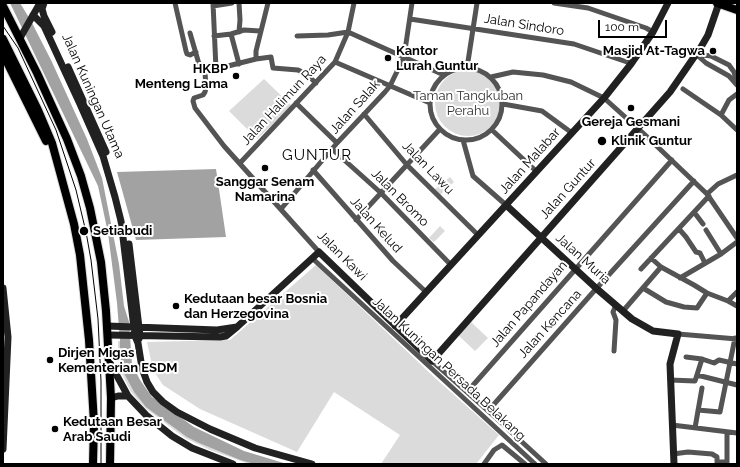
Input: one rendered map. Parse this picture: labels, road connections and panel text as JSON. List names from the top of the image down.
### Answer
{
  "streets": {
    "street": [
      "Jalan Sindoro",
      "Jalan Kuningan Utama",
      "Jalan Halimun Raya",
      "Jalan Salak",
      "Jalan Malabar",
      "Jalan Lawu",
      "Jalan Guntur",
      "Jalan Bromo",
      "Jalan Kelud",
      "Jalan Kawi",
      "Jalan Muria",
      "Jalan Papandayan",
      "Jalan Kencana",
      "Jalan Kuningan Persada Belakang"
    ]
  },
  "crossings": [
    ["Jalan Sindoro", "Jalan Salak"],
    ["Jalan Sindoro", "Jalan Malabar"],
    ["Jalan Halimun Raya", "Jalan Kawi"],
    ["Jalan Salak", "Jalan Lawu"],
    ["Jalan Salak", "Jalan Bromo"],
    ["Jalan Salak", "Jalan Kelud"],
    ["Jalan Salak", "Jalan Kawi"],
    ["Jalan Malabar", "Jalan Lawu"],
    ["Jalan Malabar", "Jalan Bromo"],
    ["Jalan Malabar", "Jalan Kelud"],
    ["Jalan Malabar", "Jalan Kawi"],
    ["Jalan Malabar", "Jalan Muria"],
    ["Jalan Guntur", "Jalan Kawi"],
    ["Jalan Guntur", "Jalan Muria"],
    ["Jalan Muria", "Jalan Papandayan"],
    ["Jalan Muria", "Jalan Kencana"]
  ],
  "districts": ["GUNTUR"],
  "parks": ["Taman Tangkuban Perahu"],
  "places": [
    "Masjid At-Tagwa",
    "Kantor Lurah Guntur",
    "HKBP Menteng Lama",
    "Gereja Gesmani",
    "Klinik Guntur",
    "Sanggar Senam Namarina",
    "Setiabudi",
    "Kedutaan besar Bosnia dan Herzegovina",
    "Dirjen Migas Kementerian ESDM",
    "Kedutaan Besar Arab Saudi"
  ],
  "scale_bar": "100 m"
}
